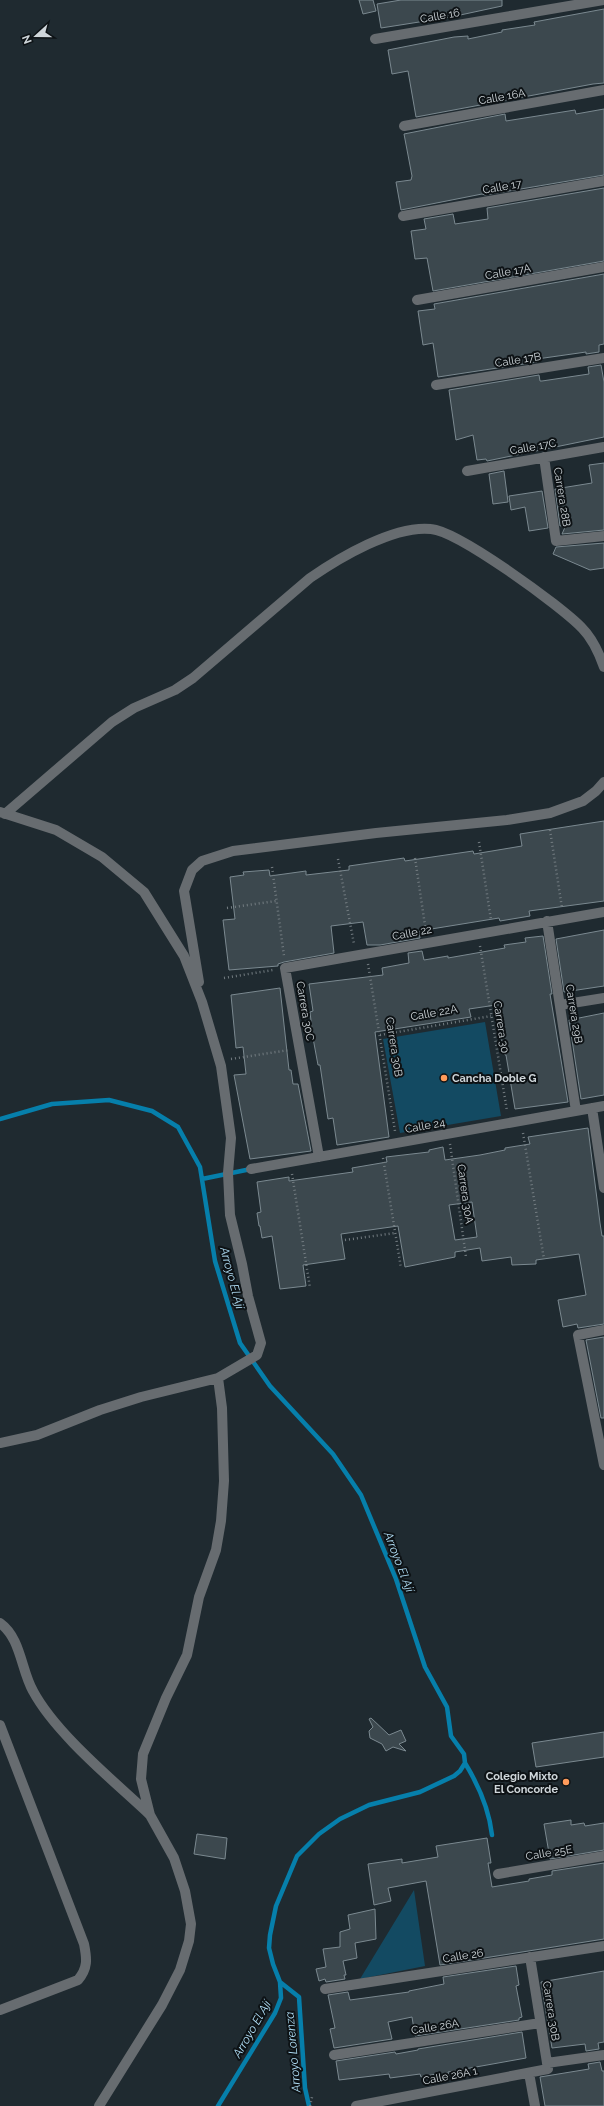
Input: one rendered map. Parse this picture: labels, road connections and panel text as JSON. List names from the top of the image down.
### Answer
{
  "streets": {
    "street": [
      "Calle 16",
      "Calle 16A",
      "Calle 17",
      "Calle 17A",
      "Calle 17B",
      "Calle 17C",
      "Carrera 28B",
      "Calle 22",
      "Carrera 30C",
      "Carrera 29B",
      "Carrera 30B",
      "Calle 24",
      "Calle 25E",
      "Calle 26",
      "Calle 26A",
      "Calle 26A 1"
    ],
    "path": ["Calle 22A", "Carrera 30", "Carrera 30A"]
  },
  "crossings": [
    ["Calle 17C", "Carrera 28B"],
    ["Calle 22", "Carrera 30C"],
    ["Calle 22", "Carrera 29B"],
    ["Calle 22", "Carrera 30"],
    ["Calle 22", "Carrera 30B"],
    ["Carrera 30C", "Calle 24"],
    ["Calle 22A", "Carrera 30"],
    ["Calle 22A", "Carrera 30B"],
    ["Carrera 29B", "Calle 24"],
    ["Carrera 30", "Calle 24"],
    ["Carrera 30B", "Calle 24"],
    ["Carrera 30B", "Calle 26"],
    ["Carrera 30B", "Calle 26A"],
    ["Carrera 30B", "Calle 26A 1"],
    ["Calle 24", "Carrera 30A"]
  ],
  "water": ["Arroyo El Ají", "Arroyo Lorenza"],
  "places": ["Cancha Doble G", "Colegio Mixto El Concorde"],
  "north": "left"
}
